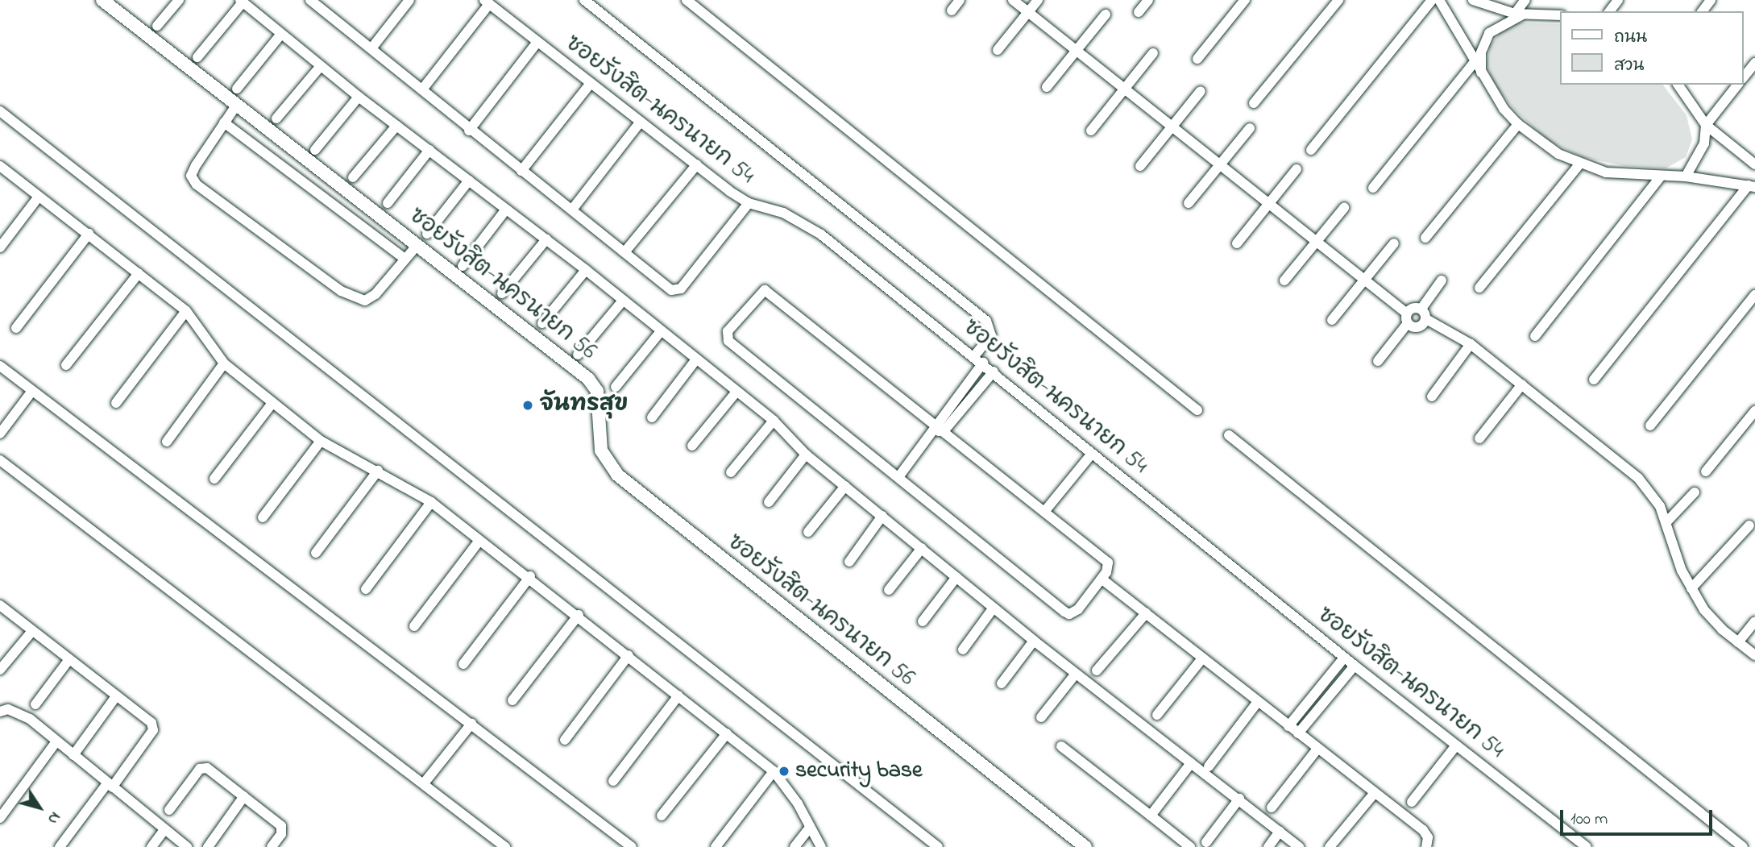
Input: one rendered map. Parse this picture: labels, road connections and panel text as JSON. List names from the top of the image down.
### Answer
{
  "streets": {
    "street": ["ซอยรังสิต-นครนายก 54", "ซอยรังสิต-นครนายก 56"]
  },
  "places": ["จันทรสุข", "security base"],
  "legend": ["ถนน", "สวน"],
  "scale_bar": "100 m",
  "north": "bottom right"
}
